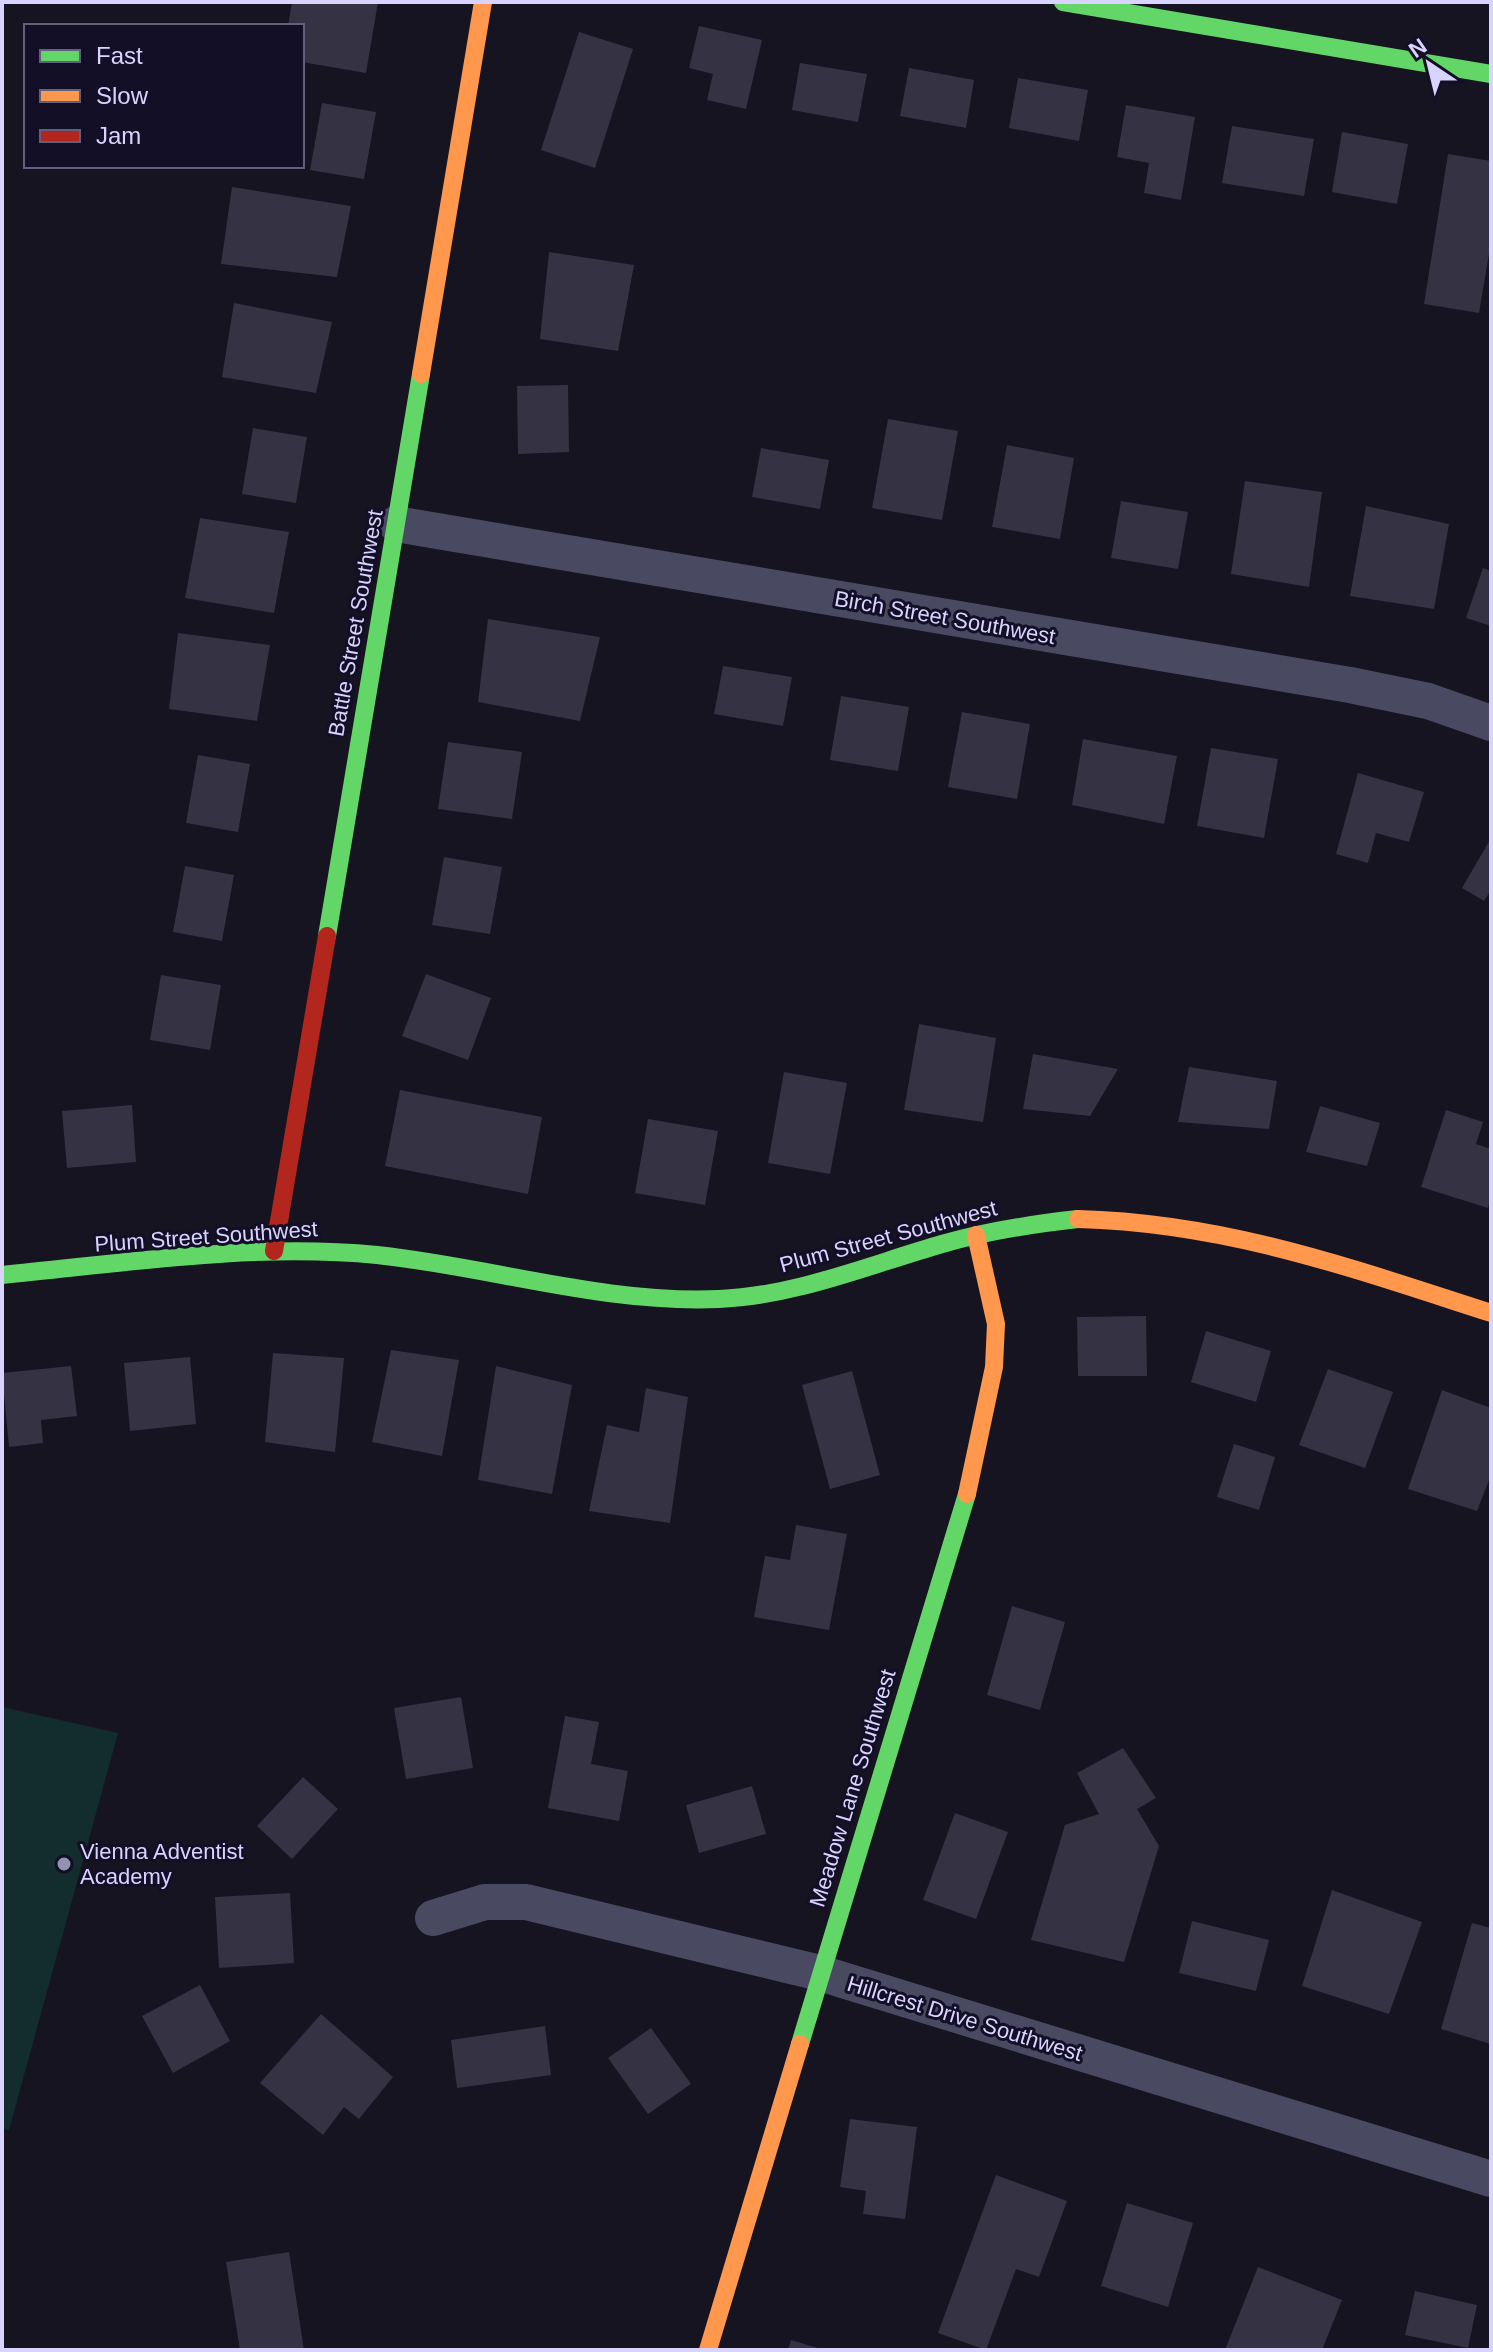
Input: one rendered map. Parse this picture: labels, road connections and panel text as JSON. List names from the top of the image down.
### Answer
{
  "streets": {
    "street": [
      "Birch Street Southwest",
      "Battle Street Southwest",
      "Plum Street Southwest",
      "Meadow Lane Southwest",
      "Hillcrest Drive Southwest"
    ]
  },
  "crossings": [
    ["Birch Street Southwest", "Battle Street Southwest"],
    ["Battle Street Southwest", "Plum Street Southwest"],
    ["Plum Street Southwest", "Meadow Lane Southwest"],
    ["Meadow Lane Southwest", "Hillcrest Drive Southwest"]
  ],
  "places": ["Vienna Adventist Academy"],
  "legend": ["Fast", "Slow", "Jam"],
  "north": "top left"
}
